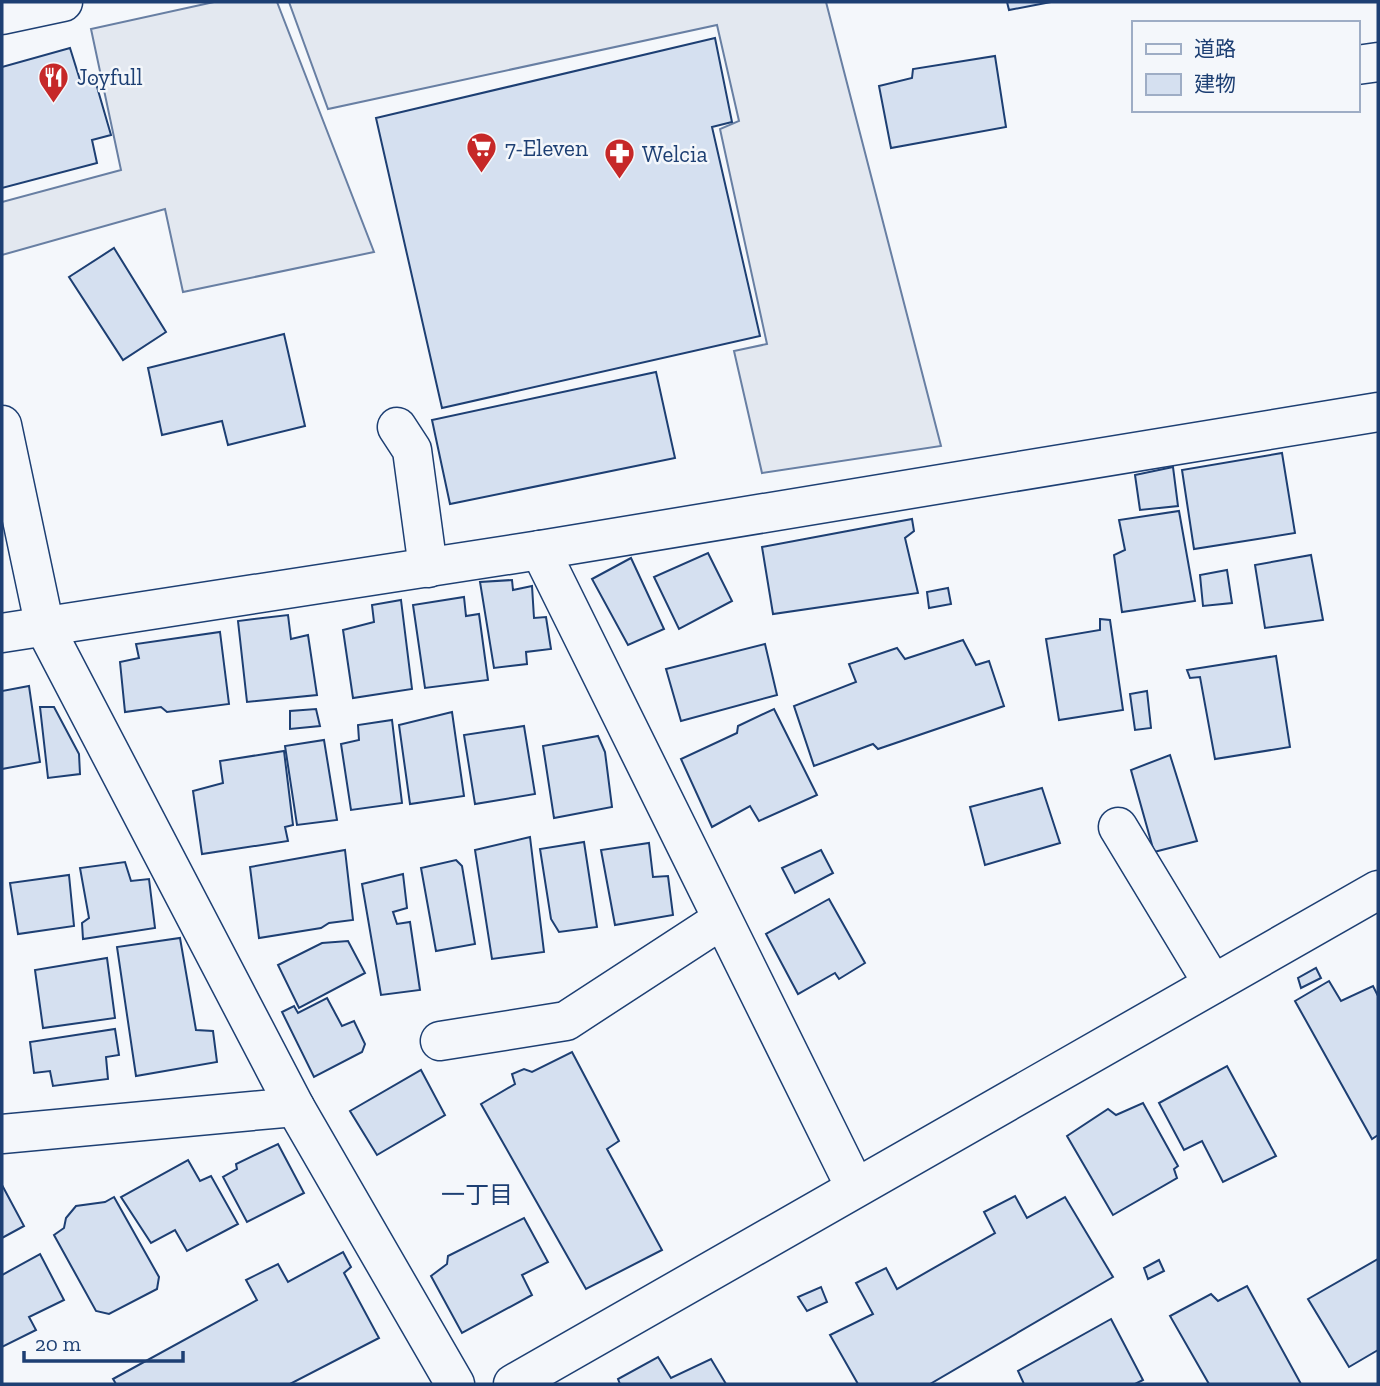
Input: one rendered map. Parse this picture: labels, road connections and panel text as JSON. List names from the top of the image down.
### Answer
{
  "districts": ["一丁目"],
  "places": {
    "restaurant": ["Joyfull"],
    "supermarket": ["7-Eleven"],
    "pharmacy": ["Welcia"]
  },
  "legend": ["道路", "建物"],
  "scale_bar": "20 m"
}
